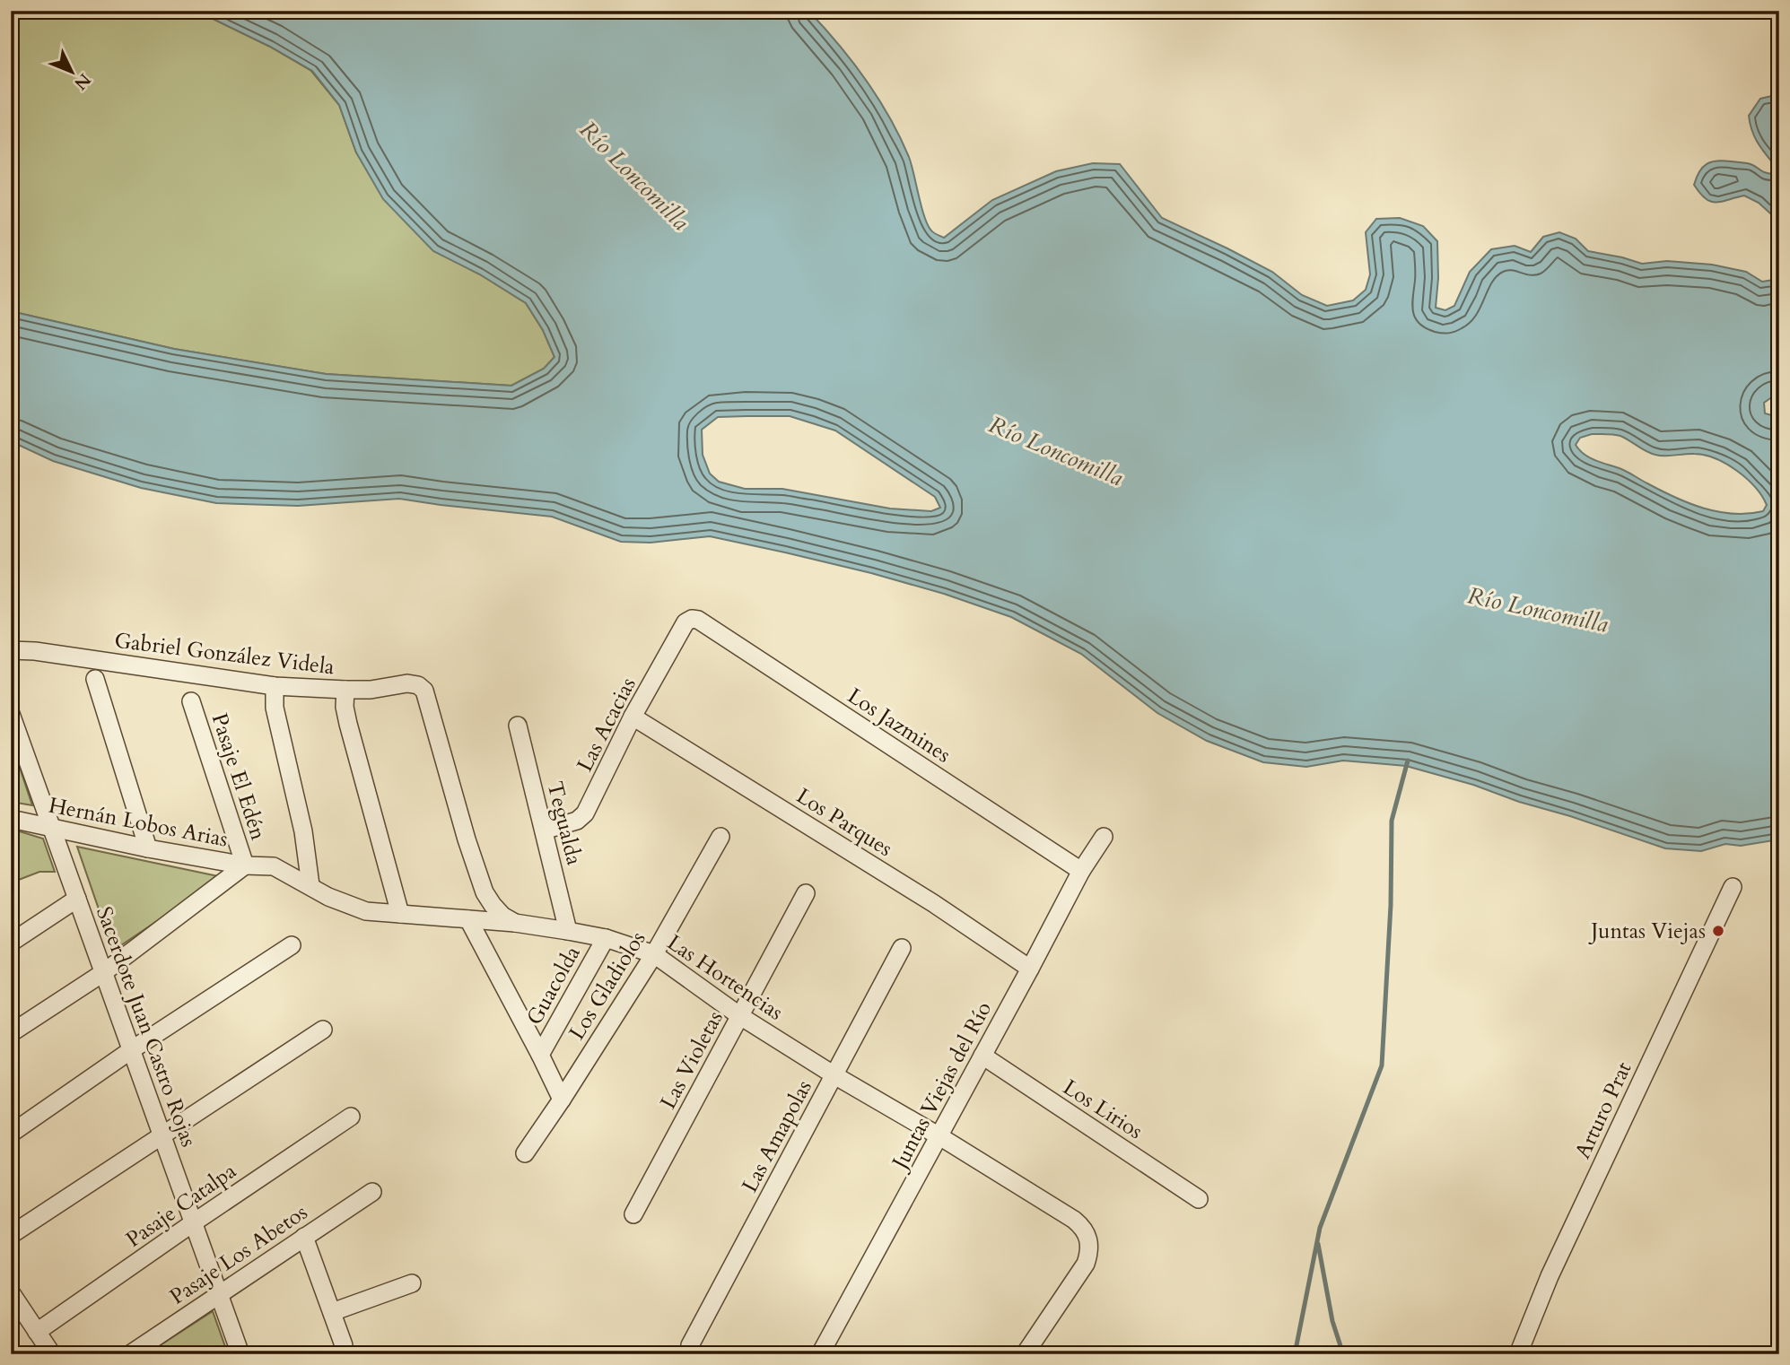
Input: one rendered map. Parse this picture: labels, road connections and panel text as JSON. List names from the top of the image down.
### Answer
{
  "streets": {
    "street": [
      "Gabriel González Videla",
      "Las Acacias",
      "Los Jazmines",
      "Pasaje El Edén",
      "Hernán Lobos Arias",
      "Los Parques",
      "Tegualda",
      "Las Hortencias",
      "Guacolda",
      "Los Gladiolos",
      "Sacerdote Juan Castro Rojas",
      "Las Violetas",
      "Juntas Viejas del Río",
      "Los Lirios",
      "Arturo Prat",
      "Las Amapolas",
      "Pasaje Catalpa",
      "Pasaje Los Abetos"
    ]
  },
  "crossings": [
    ["Gabriel González Videla", "Las Hortencias"],
    ["Las Acacias", "Los Jazmines"],
    ["Las Acacias", "Los Parques"],
    ["Las Acacias", "Tegualda"],
    ["Los Jazmines", "Juntas Viejas del Río"],
    ["Pasaje El Edén", "Hernán Lobos Arias"],
    ["Hernán Lobos Arias", "Las Hortencias"],
    ["Hernán Lobos Arias", "Sacerdote Juan Castro Rojas"],
    ["Los Parques", "Juntas Viejas del Río"],
    ["Tegualda", "Las Hortencias"],
    ["Las Hortencias", "Guacolda"],
    ["Las Hortencias", "Los Gladiolos"],
    ["Las Hortencias", "Las Violetas"],
    ["Las Hortencias", "Juntas Viejas del Río"],
    ["Las Hortencias", "Las Amapolas"],
    ["Sacerdote Juan Castro Rojas", "Pasaje Catalpa"],
    ["Sacerdote Juan Castro Rojas", "Pasaje Los Abetos"],
    ["Juntas Viejas del Río", "Los Lirios"]
  ],
  "water": ["Río Loncomilla"],
  "places": ["Juntas Viejas"],
  "north": "bottom right"
}
